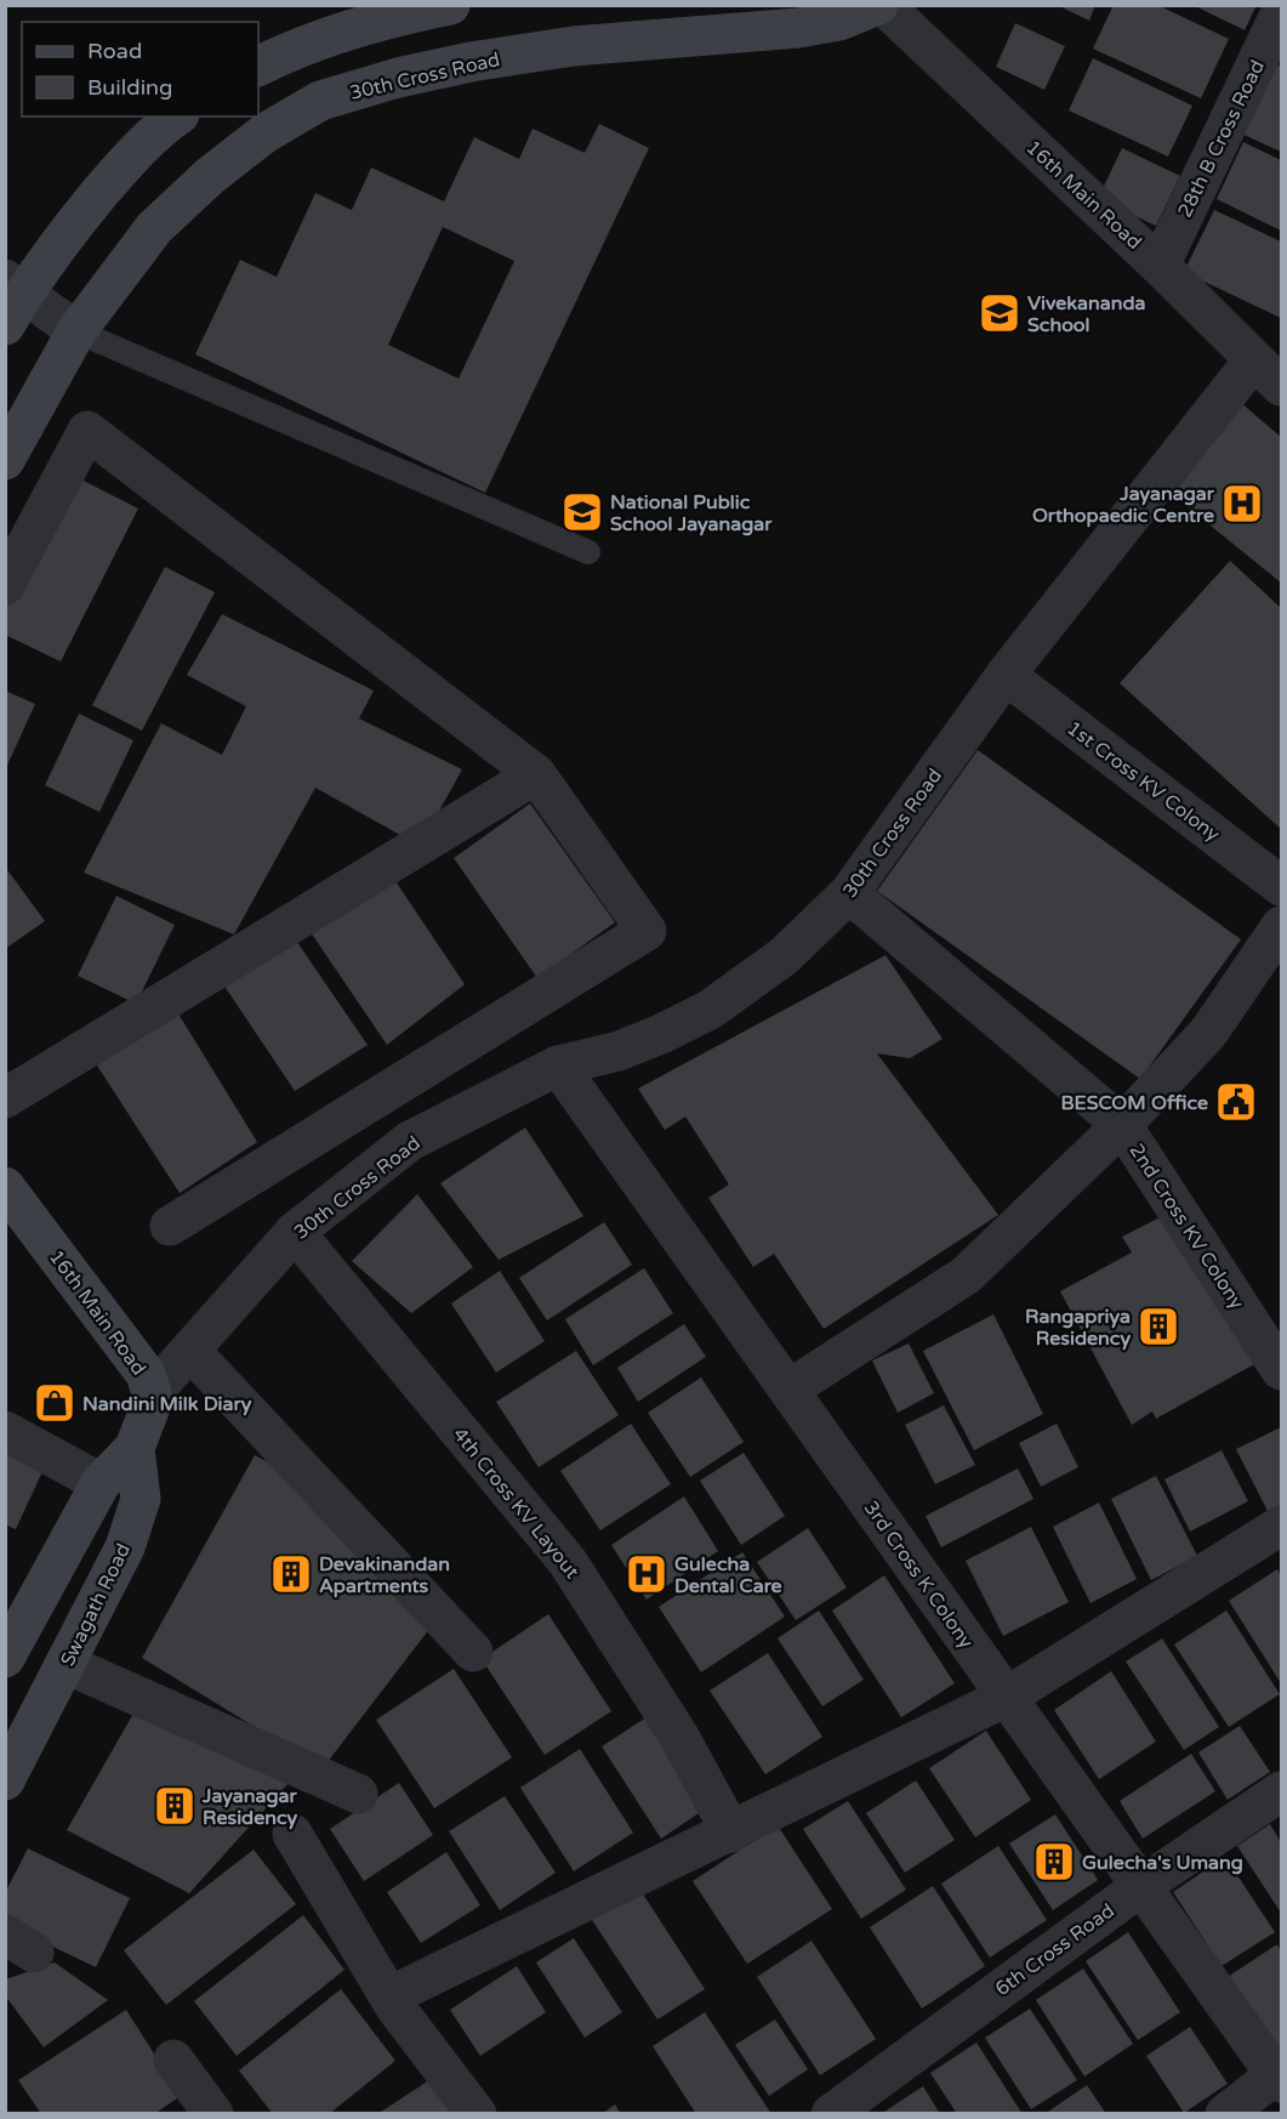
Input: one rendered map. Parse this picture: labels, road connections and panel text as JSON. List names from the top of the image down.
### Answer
{
  "streets": {
    "main road": ["30th Cross Road", "16th Main Road", "Swagath Road"],
    "street": [
      "28th B Cross Road",
      "1st Cross KV Colony",
      "2nd Cross KV Colony",
      "4th Cross KV Layout",
      "3rd Cross K Colony",
      "6th Cross Road"
    ]
  },
  "crossings": [
    ["30th Cross Road", "16th Main Road"],
    ["30th Cross Road", "1st Cross KV Colony"],
    ["30th Cross Road", "2nd Cross KV Colony"],
    ["30th Cross Road", "4th Cross KV Layout"],
    ["30th Cross Road", "3rd Cross K Colony"],
    ["28th B Cross Road", "16th Main Road"],
    ["16th Main Road", "Swagath Road"],
    ["3rd Cross K Colony", "6th Cross Road"]
  ],
  "places": {
    "school or university": ["Vivekananda School", "National Public School Jayanagar"],
    "hospital": ["Jayanagar Orthopaedic Centre", "Gulecha Dental Care"],
    "public building": ["BESCOM Office"],
    "building": [
      "Rangapriya Residency",
      "Devakinandan Apartments",
      "Jayanagar Residency",
      "Gulecha's Umang"
    ],
    "shop": ["Nandini Milk Diary"]
  },
  "legend": ["Road", "Building"]
}
